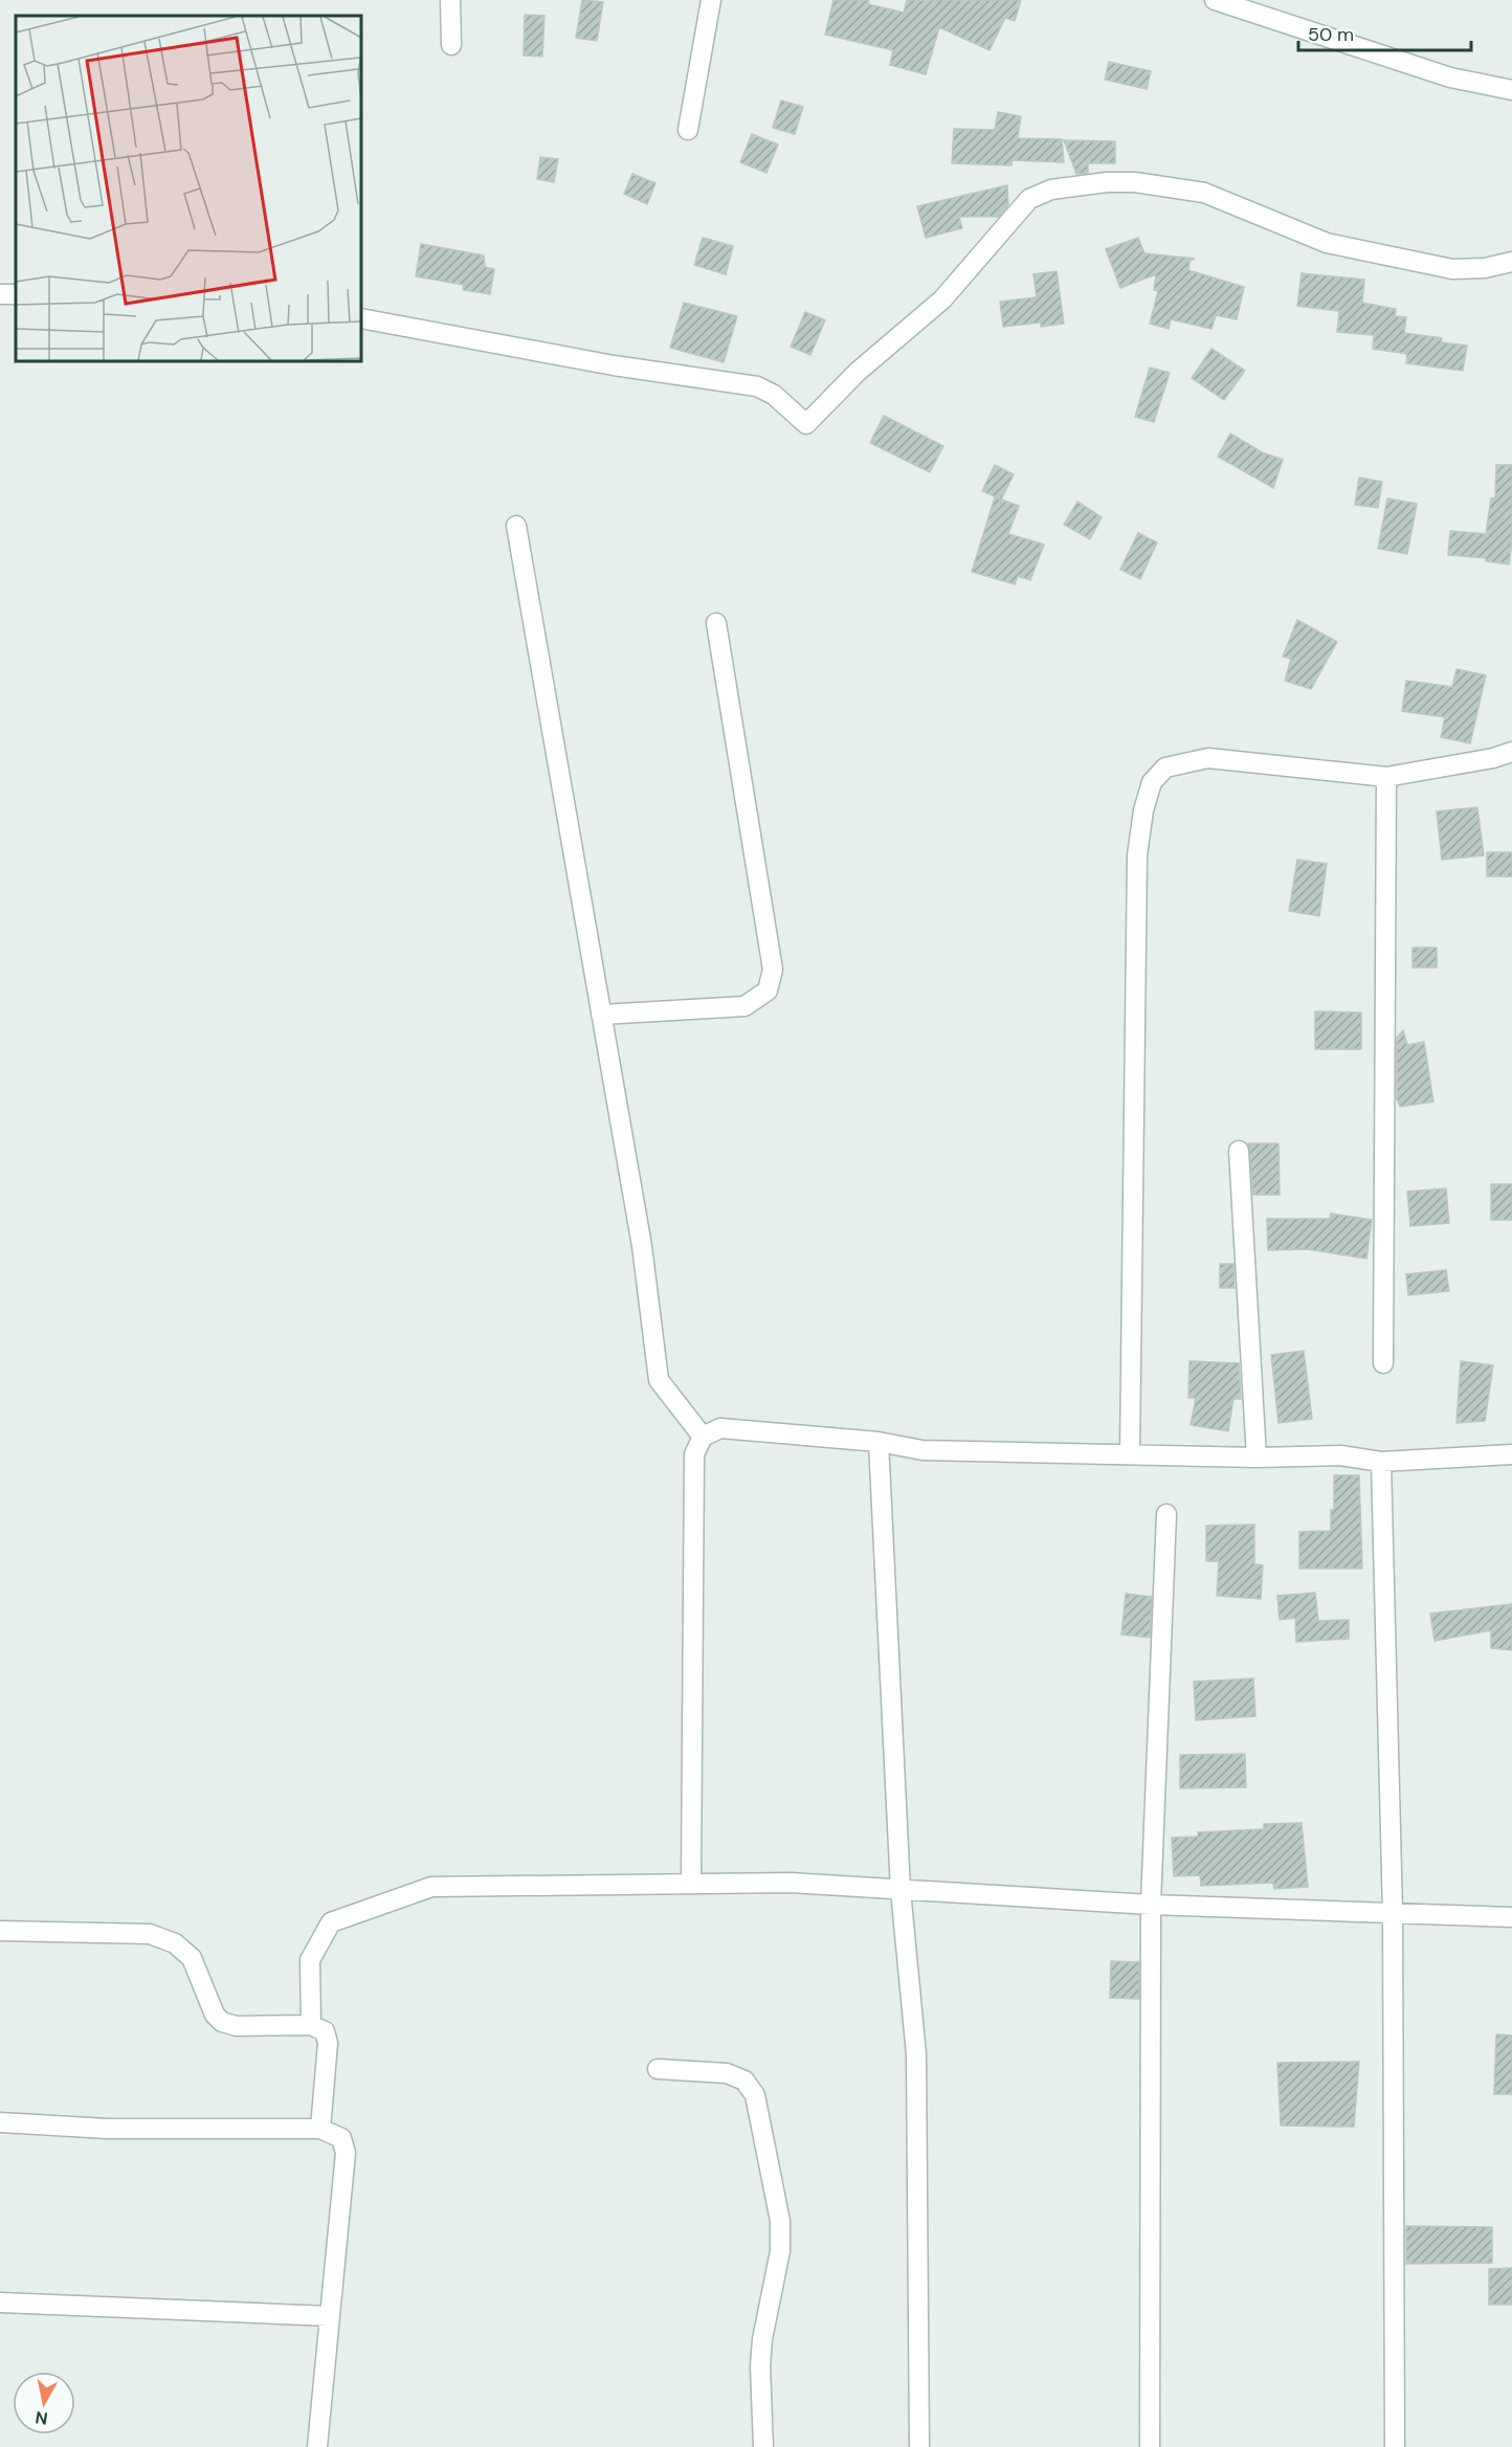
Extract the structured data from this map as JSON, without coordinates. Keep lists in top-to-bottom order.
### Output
{
  "scale_bar": "50 m",
  "north": "bottom"
}
